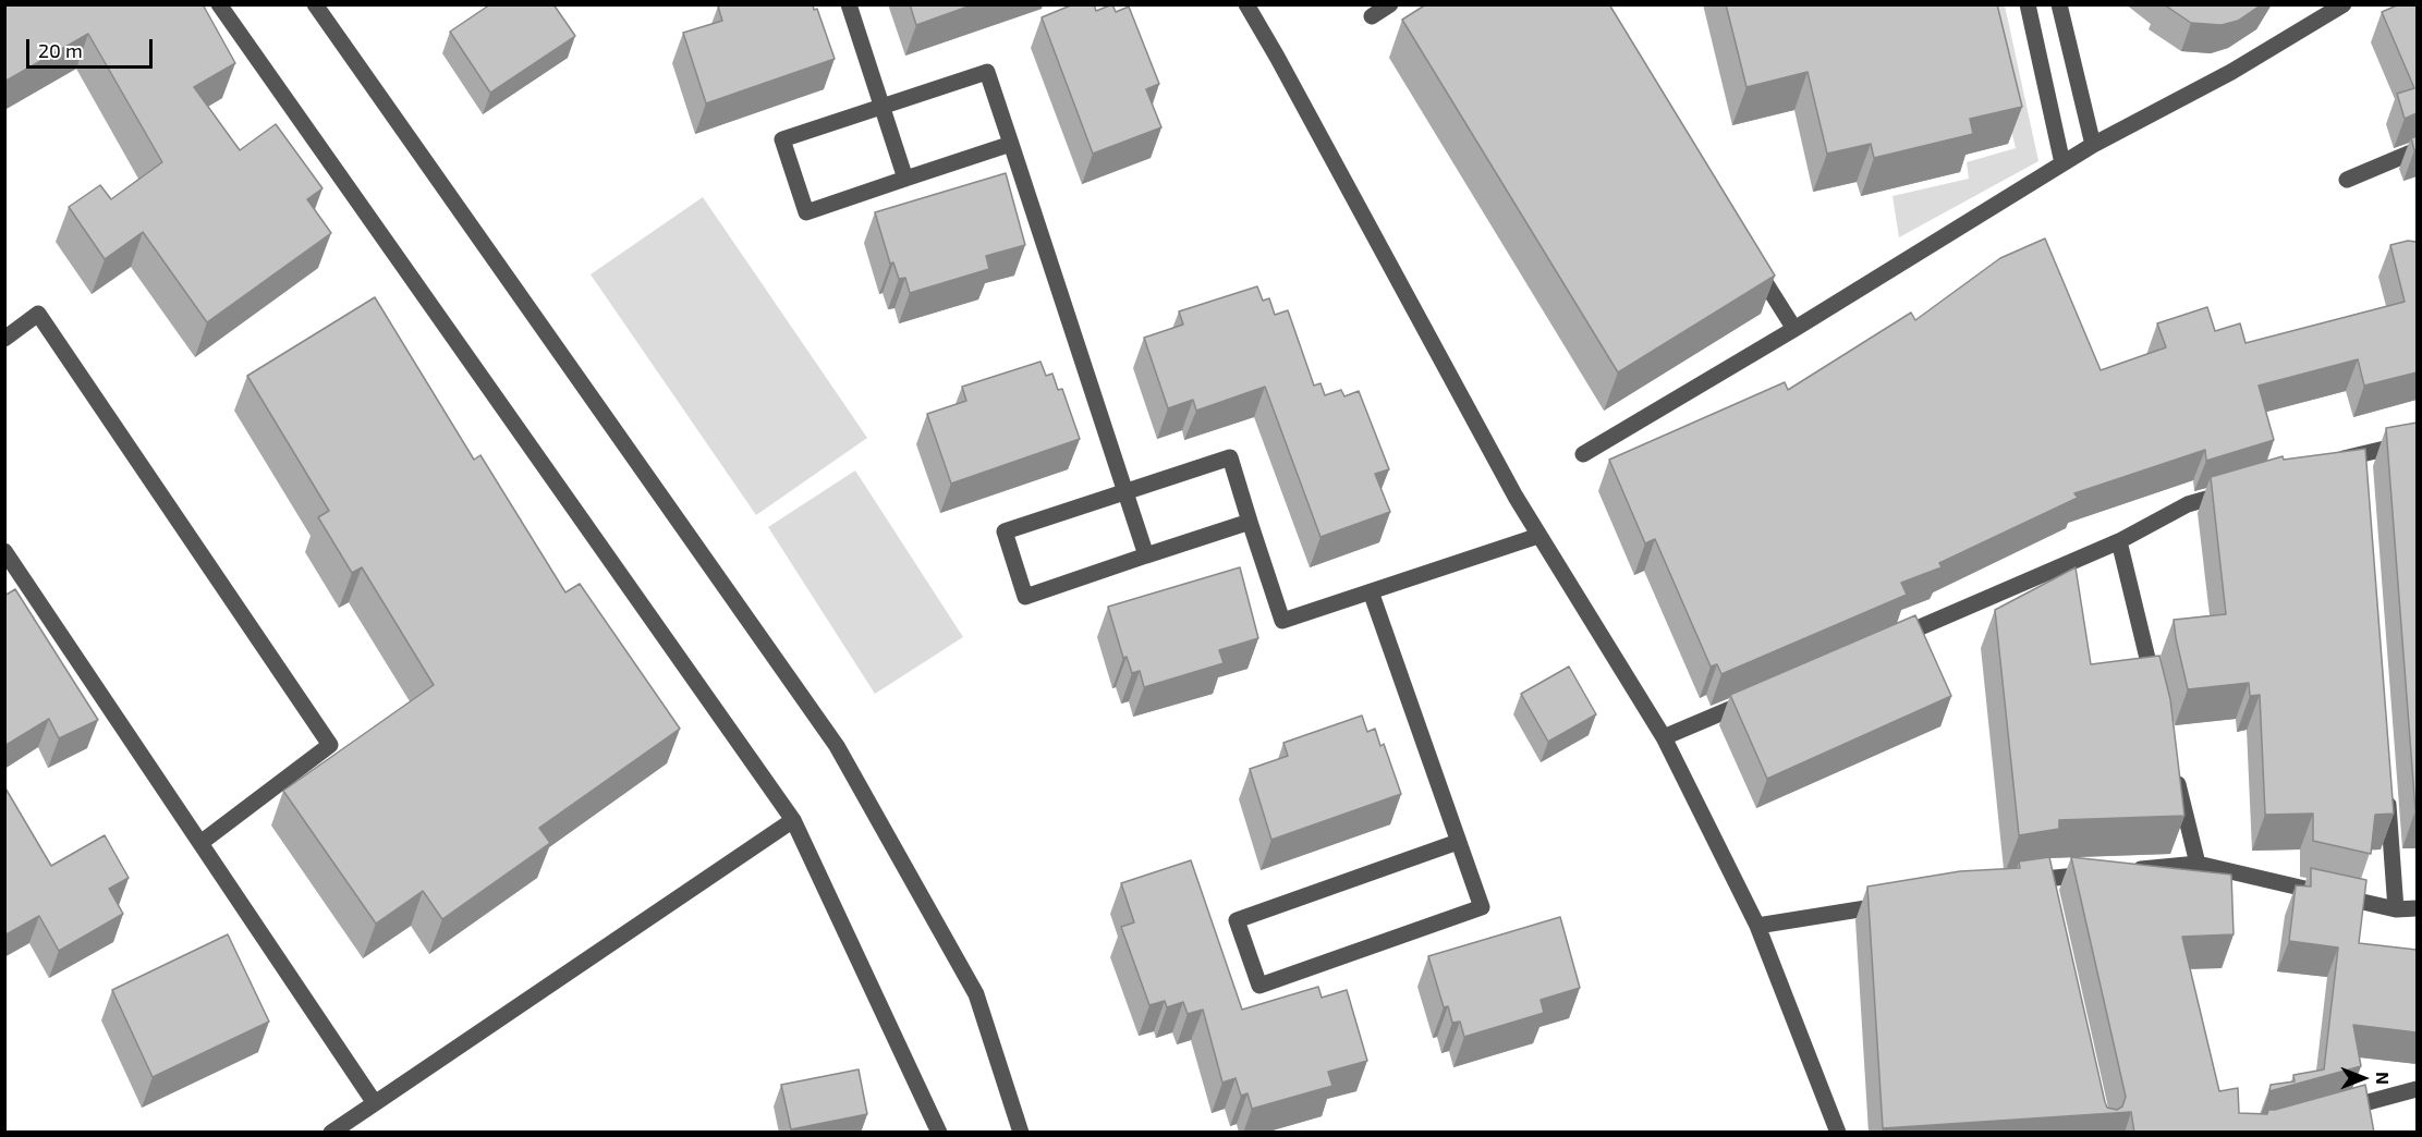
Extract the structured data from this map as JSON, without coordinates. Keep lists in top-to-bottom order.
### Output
{
  "scale_bar": "20 m",
  "north": "right"
}
